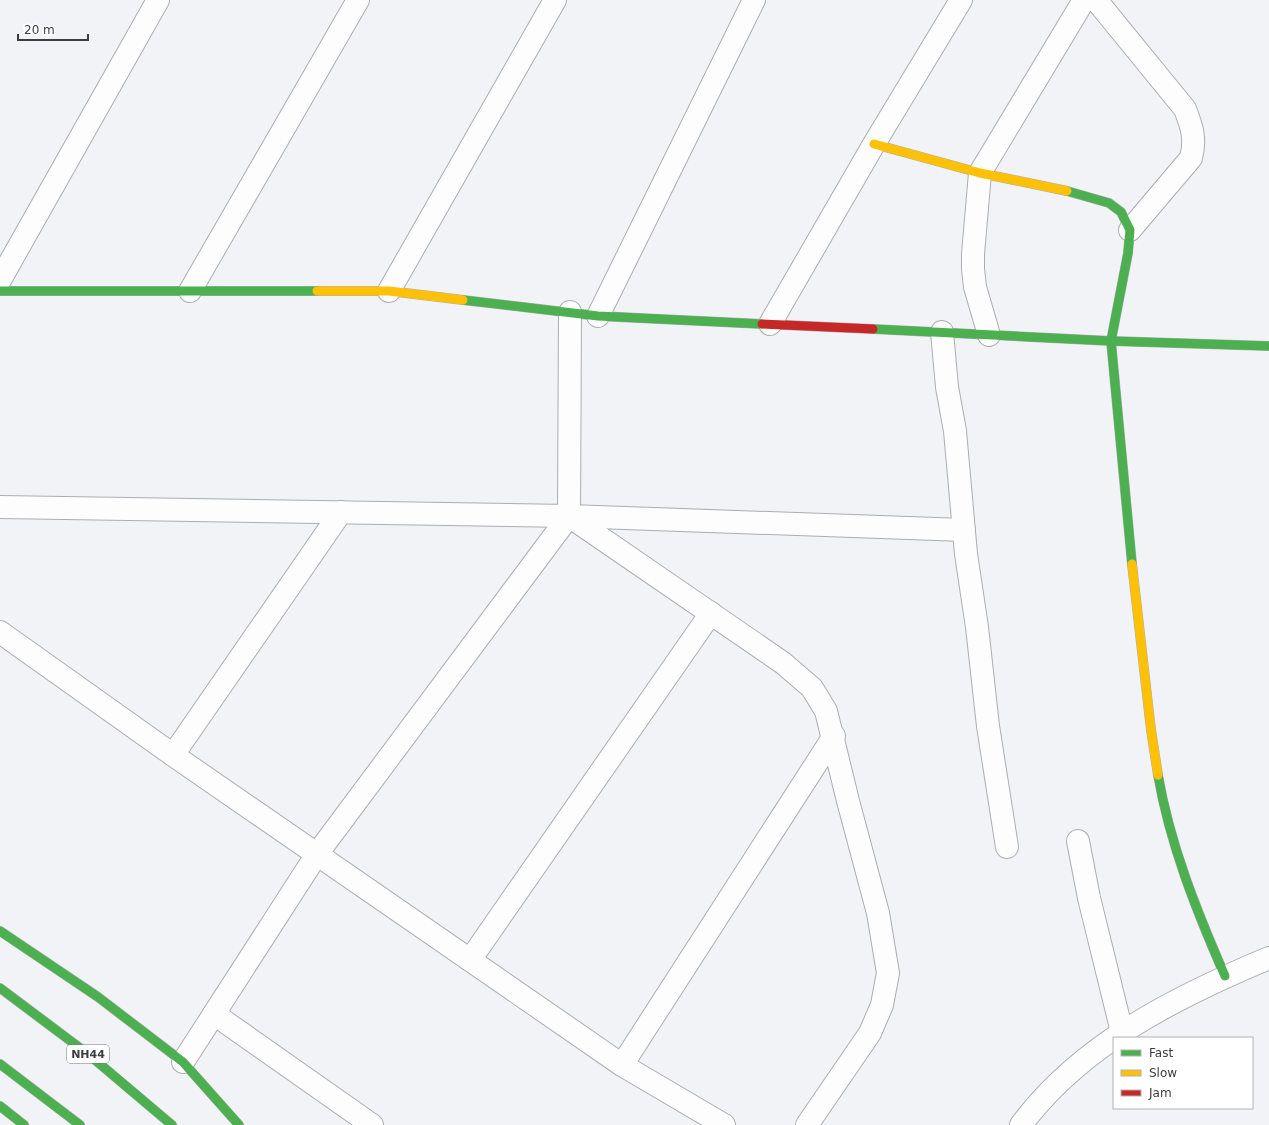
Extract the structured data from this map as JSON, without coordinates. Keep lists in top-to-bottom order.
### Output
{
  "streets": {
    "main road": ["NH44"]
  },
  "legend": ["Fast", "Slow", "Jam"],
  "scale_bar": "20 m"
}
